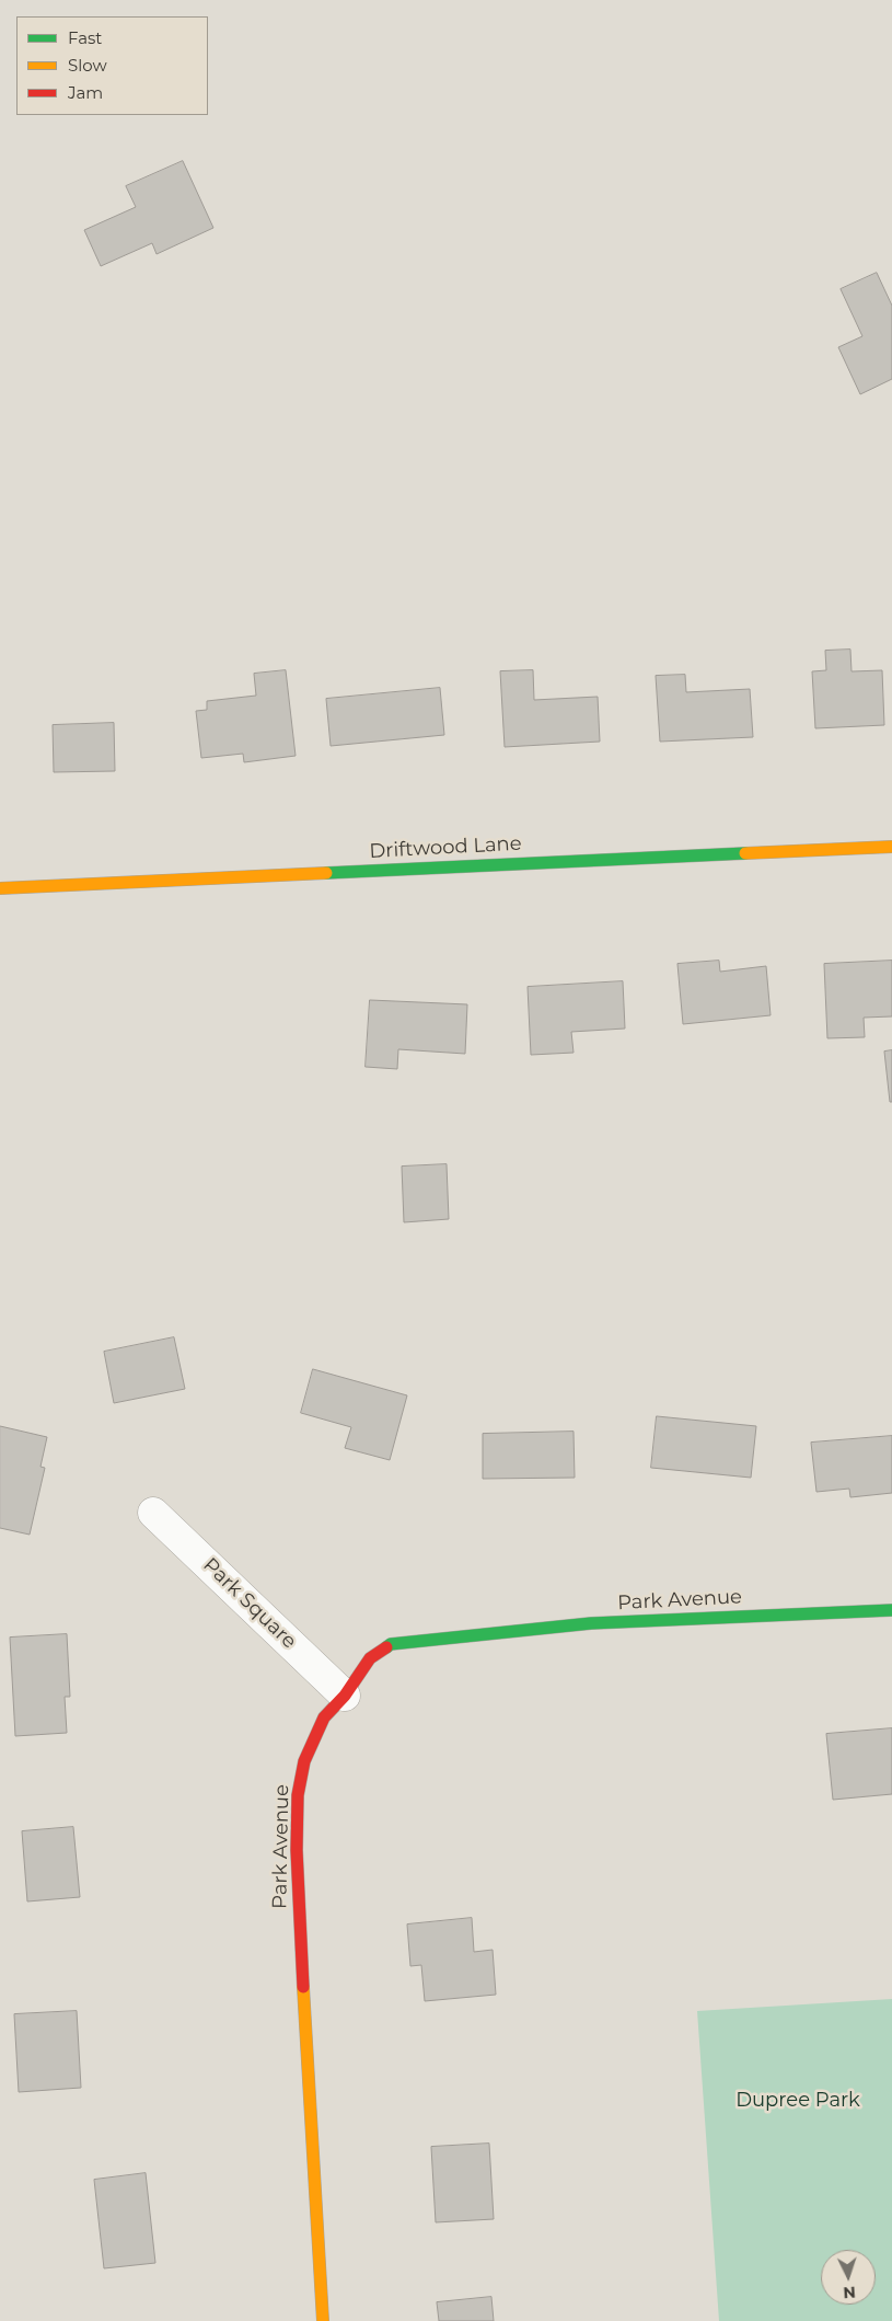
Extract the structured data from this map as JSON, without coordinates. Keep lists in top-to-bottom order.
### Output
{
  "streets": {
    "street": ["Driftwood Lane", "Park Avenue", "Park Square"]
  },
  "crossings": [
    ["Park Avenue", "Park Square"]
  ],
  "parks": ["Dupree Park"],
  "legend": ["Fast", "Slow", "Jam"],
  "north": "bottom"
}
